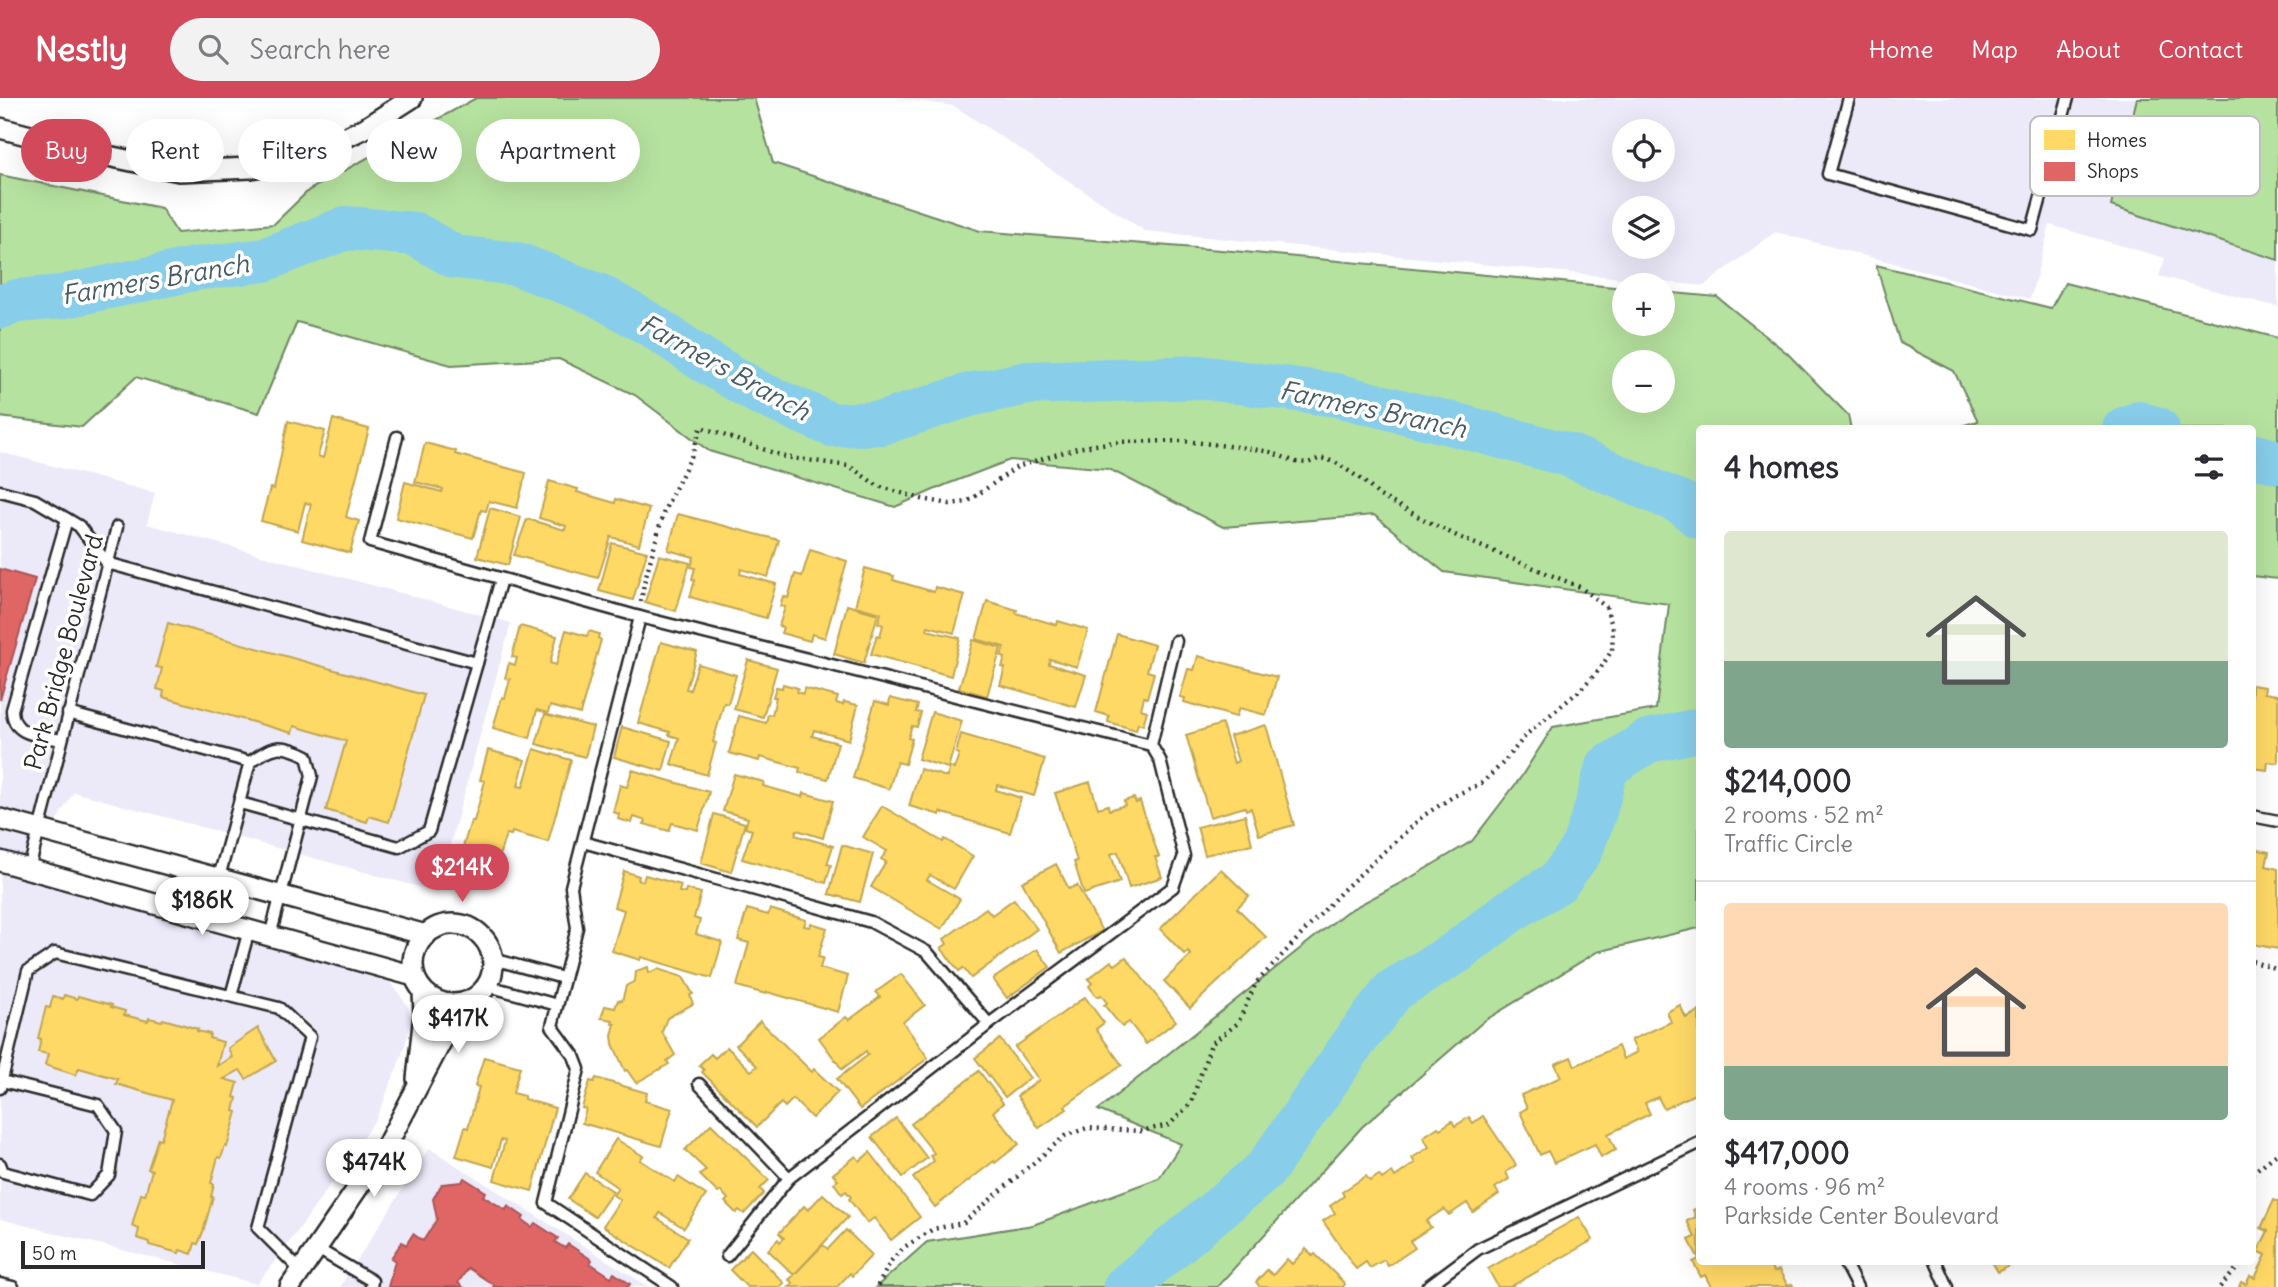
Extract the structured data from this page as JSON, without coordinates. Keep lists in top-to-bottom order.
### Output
{
  "streets": {
    "lane": ["Park Bridge Boulevard"]
  },
  "water": ["Farmers Branch"],
  "legend": ["Homes", "Shops"],
  "scale_bar": "50 m",
  "page": {
    "header": "Nestly",
    "search": "Search here",
    "nav": [
      "Home",
      "Map",
      "About",
      "Contact"
    ],
    "map_buttons": ["+", "−"],
    "chip": [
      "Buy",
      "Rent",
      "Filters",
      "New",
      "Apartment"
    ],
    "heading": "4 homes",
    "list": [
      {
        "name": "$214,000",
        "note": "2 rooms · 52 m² · Traffic Circle"
      },
      {
        "name": "$417,000",
        "note": "4 rooms · 96 m² · Parkside Center Boulevard"
      }
    ],
    "price": [
      "$214K",
      "$186K",
      "$417K",
      "$474K"
    ],
    "scale": "50 m"
  }
}
